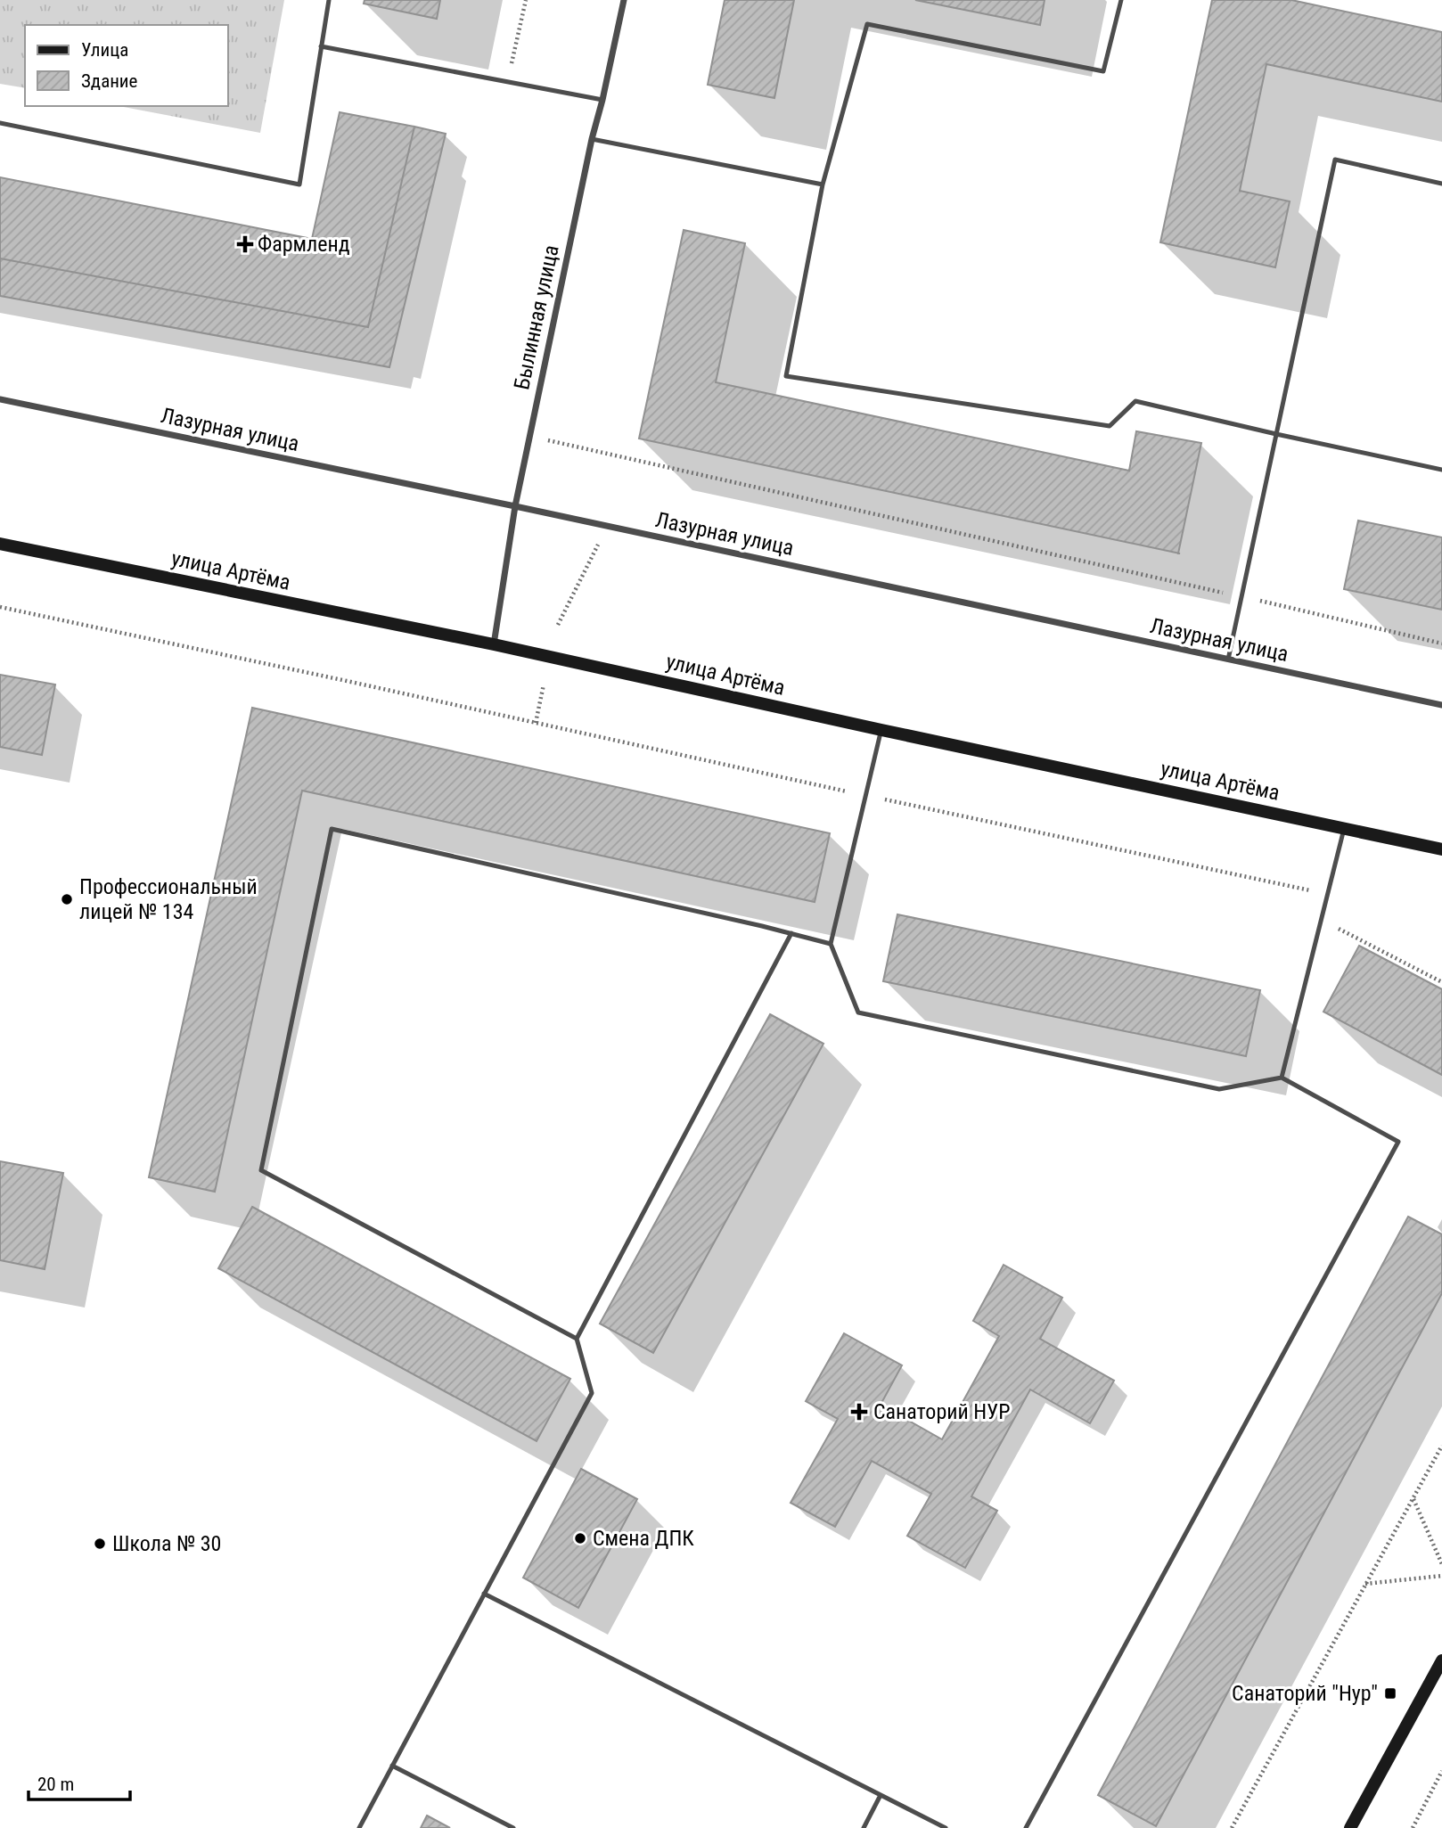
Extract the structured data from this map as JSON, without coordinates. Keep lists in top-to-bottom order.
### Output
{
  "streets": {
    "main road": ["улица Артёма"],
    "street": ["Былинная улица", "Лазурная улица"]
  },
  "crossings": [
    ["Былинная улица", "Лазурная улица"],
    ["Былинная улица", "улица Артёма"]
  ],
  "places": {
    "health": ["Фармленд", "Санаторий НУР"],
    "other": ["Профессиональный лицей № 134", "Смена ДПК", "Школа № 30"],
    "transit": ["Санаторий \"Нур\""]
  },
  "legend": ["Улица", "Здание"],
  "scale_bar": "20 m"
}
